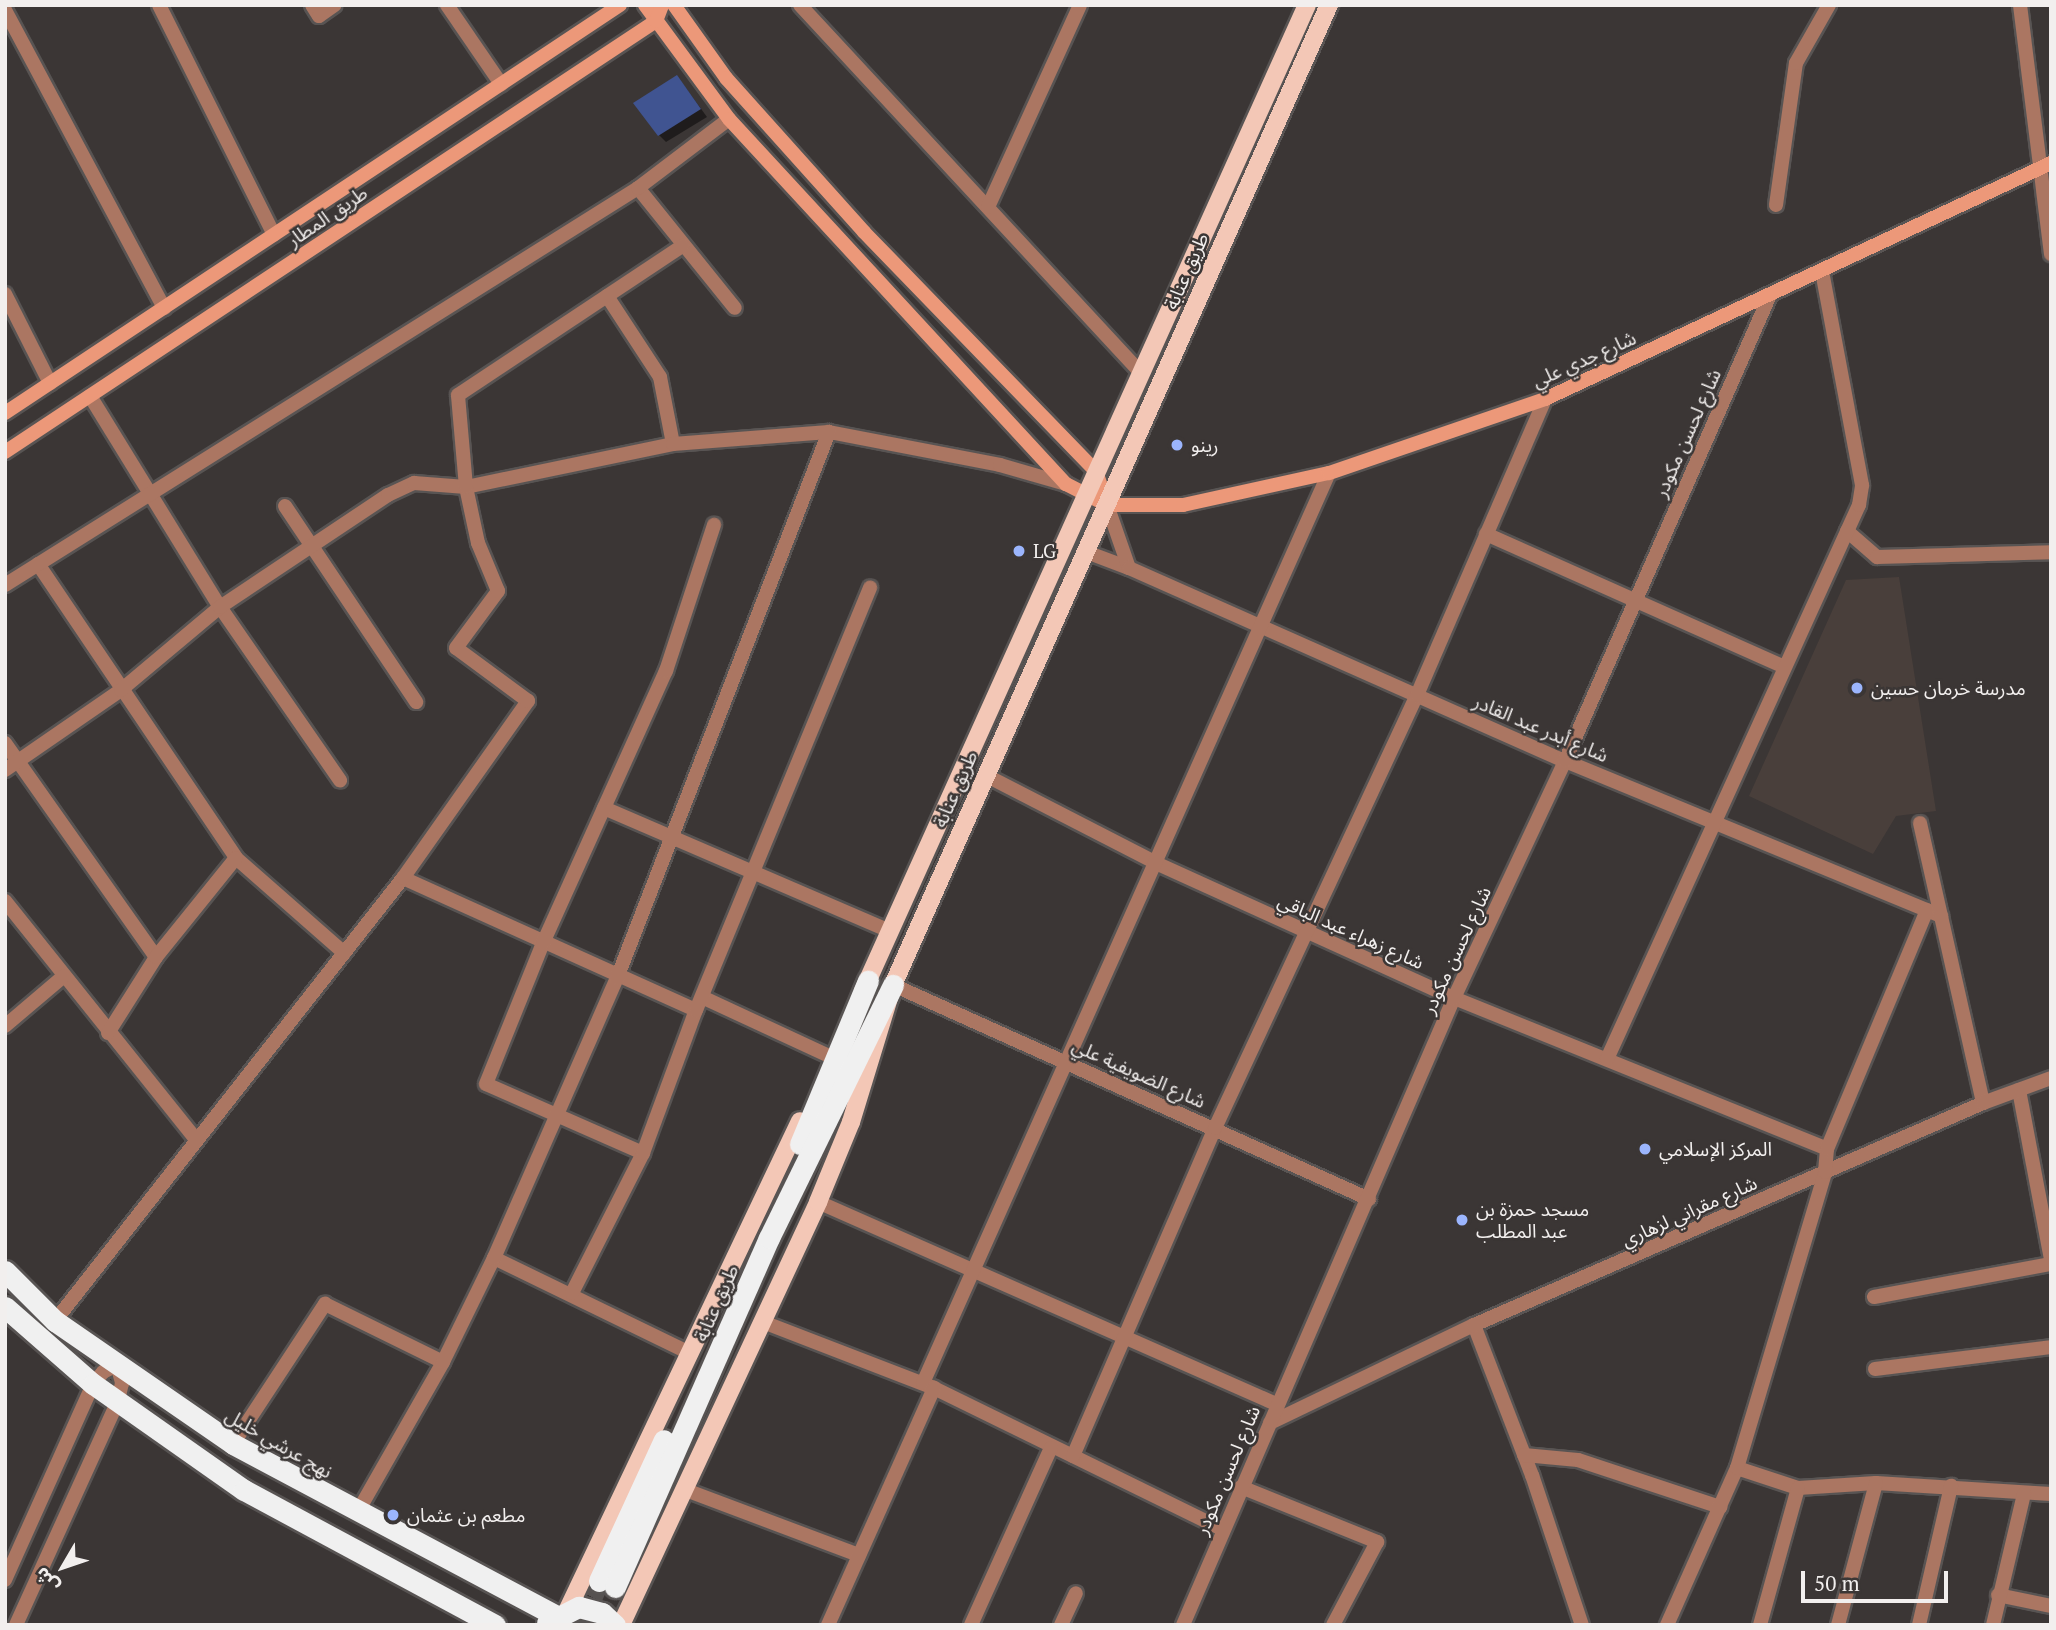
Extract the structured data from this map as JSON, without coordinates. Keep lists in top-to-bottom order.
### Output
{
  "streets": {
    "highway": ["طريق عنابة", "نهج عرشي خليل"],
    "street": [
      "طريق المطار",
      "شارع جدي علي",
      "شارع لحسن مكودر",
      "شارع أبدر عبد القادر",
      "شارع زهراء عبد الباقي",
      "شارع الضويفية علي",
      "شارع مقراني لزهاري"
    ]
  },
  "crossings": [
    ["طريق عنابة", "شارع جدي علي"],
    ["طريق عنابة", "شارع أبدر عبد القادر"],
    ["طريق عنابة", "شارع زهراء عبد الباقي"],
    ["طريق عنابة", "شارع الضويفية علي"],
    ["شارع جدي علي", "شارع لحسن مكودر"],
    ["شارع لحسن مكودر", "شارع أبدر عبد القادر"],
    ["شارع لحسن مكودر", "شارع زهراء عبد الباقي"],
    ["شارع لحسن مكودر", "شارع الضويفية علي"],
    ["شارع لحسن مكودر", "شارع مقراني لزهاري"]
  ],
  "places": [
    "رينو",
    "LG",
    "مدرسة خرمان حسين",
    "المركز الإسلامي",
    "مسجد حمزة بن عبد المطلب",
    "مطعم بن عثمان"
  ],
  "scale_bar": "50 m",
  "north": "bottom left"
}
